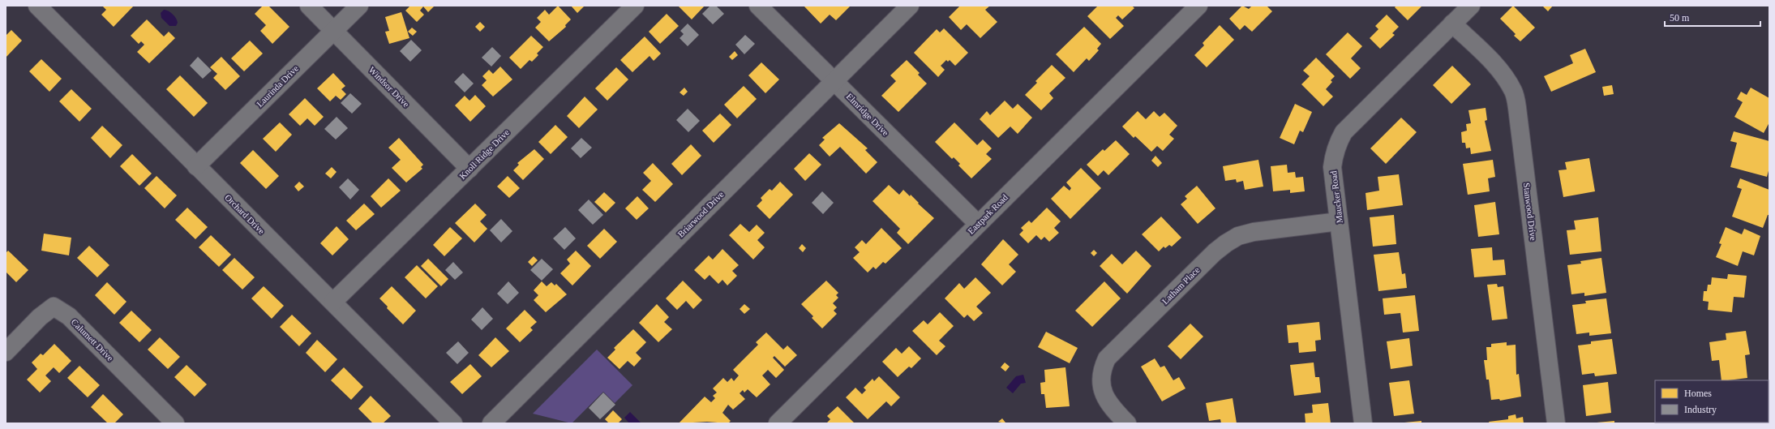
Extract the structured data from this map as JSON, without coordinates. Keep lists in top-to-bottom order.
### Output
{
  "streets": {
    "street": [
      "Laurinda Drive",
      "Windsor Drive",
      "Elmridge Drive",
      "Knoll Ridge Drive",
      "Maucker Road",
      "Stanwood Drive",
      "Orchard Drive",
      "Briarwood Drive",
      "Eastpark Road",
      "Latham Place",
      "Calumett Drive"
    ]
  },
  "crossings": [
    ["Laurinda Drive", "Windsor Drive"],
    ["Laurinda Drive", "Orchard Drive"],
    ["Windsor Drive", "Knoll Ridge Drive"],
    ["Elmridge Drive", "Briarwood Drive"],
    ["Elmridge Drive", "Eastpark Road"],
    ["Knoll Ridge Drive", "Orchard Drive"],
    ["Maucker Road", "Stanwood Drive"],
    ["Maucker Road", "Latham Place"]
  ],
  "legend": ["Homes", "Industry"],
  "scale_bar": "50 m"
}
